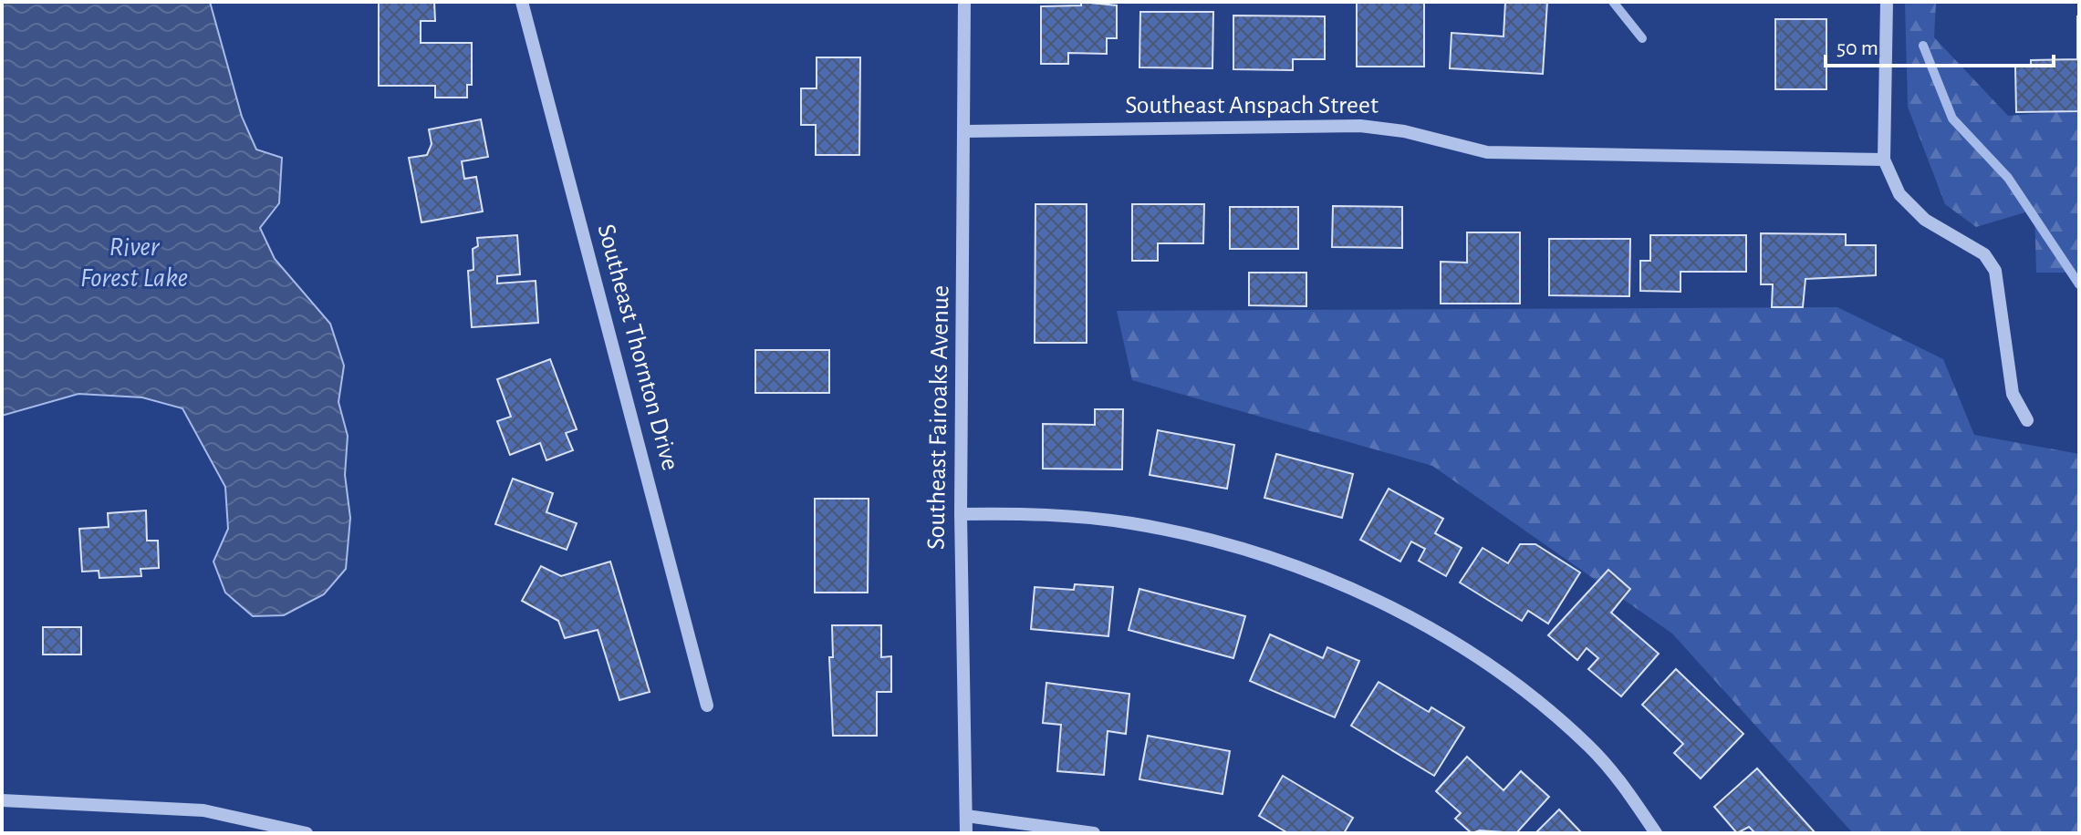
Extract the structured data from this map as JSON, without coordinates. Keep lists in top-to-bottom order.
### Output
{
  "streets": {
    "street": ["Southeast Anspach Street", "Southeast Thornton Drive", "Southeast Fairoaks Avenue"]
  },
  "crossings": [
    ["Southeast Anspach Street", "Southeast Fairoaks Avenue"]
  ],
  "water": ["River Forest Lake"],
  "scale_bar": "50 m"
}
